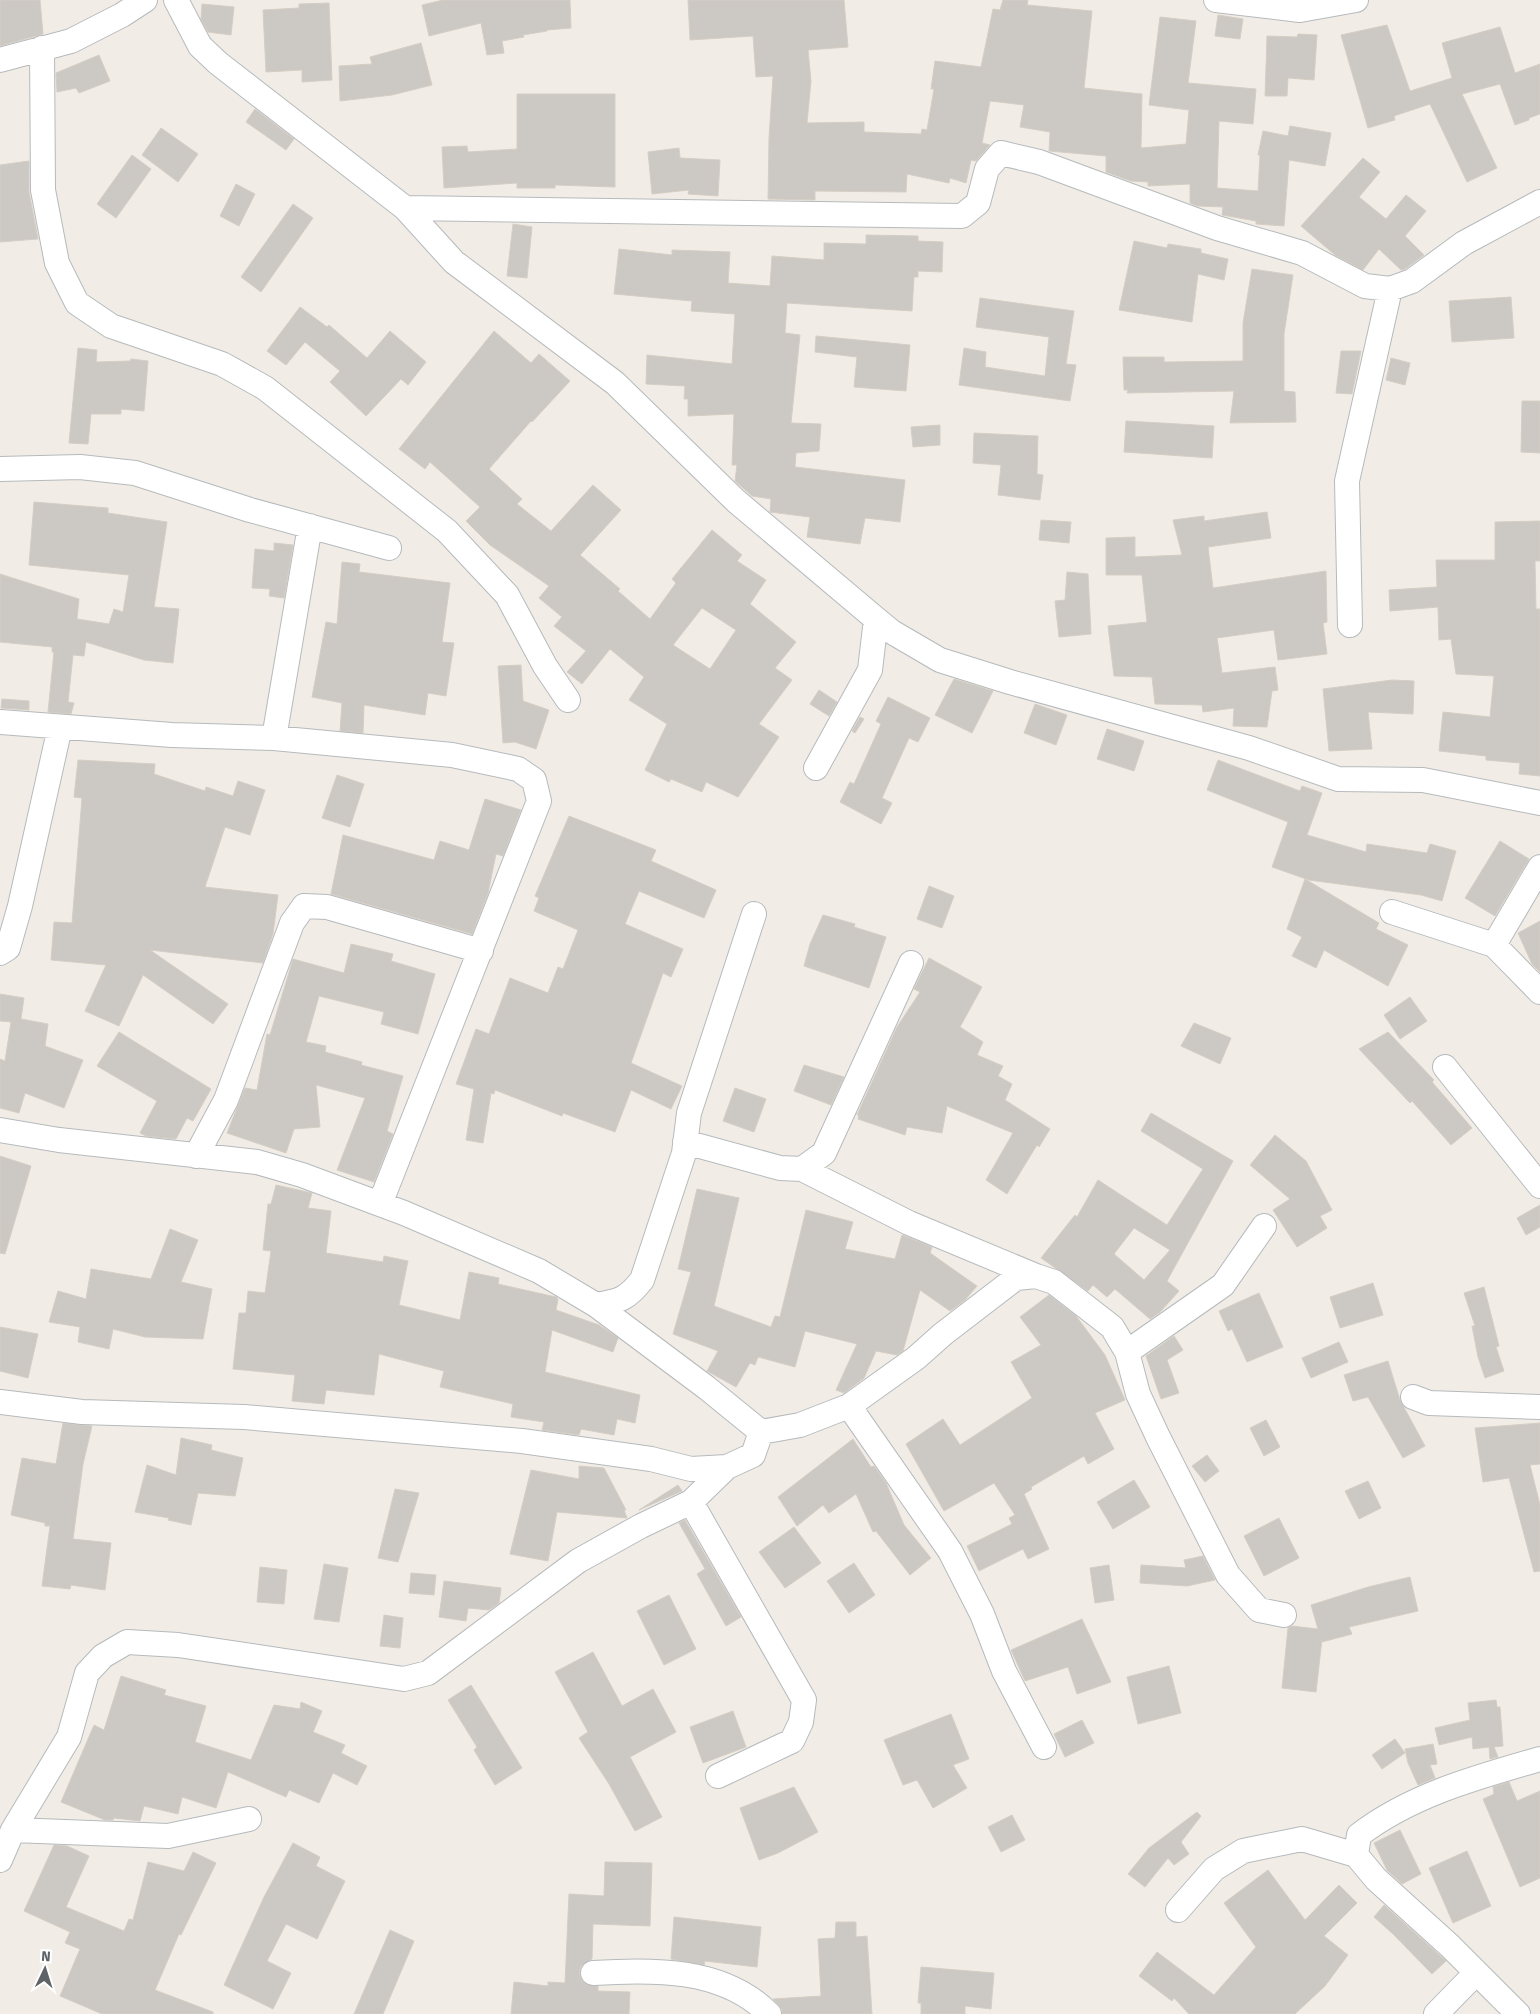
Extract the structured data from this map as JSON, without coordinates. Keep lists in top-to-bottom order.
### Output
{
  "north": "top"
}
